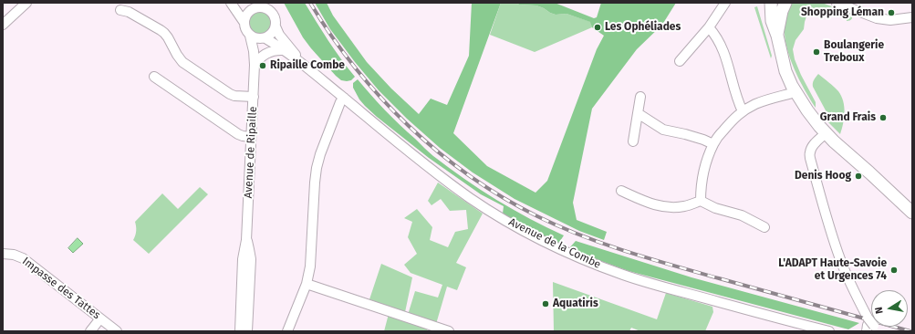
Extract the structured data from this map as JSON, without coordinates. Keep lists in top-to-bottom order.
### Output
{
  "streets": {
    "street": ["Avenue de Ripaille", "Avenue de la Combe", "Impasse des Tattes"]
  },
  "crossings": [
    ["Avenue de Ripaille", "Avenue de la Combe"]
  ],
  "places": [
    "Shopping Léman",
    "Les Ophéliades",
    "Boulangerie Treboux",
    "Ripaille Combe",
    "Grand Frais",
    "Denis Hoog",
    "L'ADAPT Haute-Savoie et Urgences 74",
    "Aquatiris"
  ],
  "north": "left"
}
